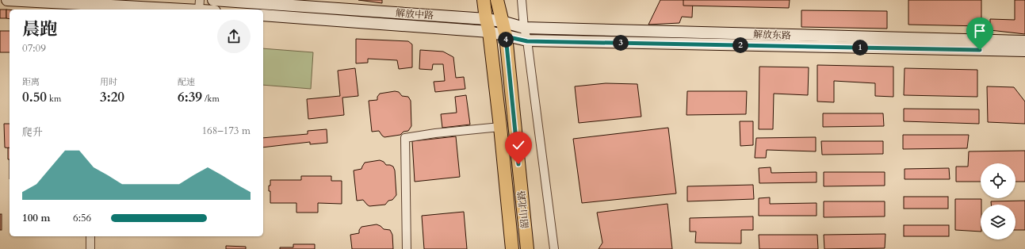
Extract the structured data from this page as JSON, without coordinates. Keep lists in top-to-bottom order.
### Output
{
  "streets": {
    "main road": ["解放中路", "解放东路", "韶山北路"]
  },
  "crossings": [
    ["解放中路", "解放东路"],
    ["解放中路", "韶山北路"],
    ["解放东路", "韶山北路"]
  ],
  "page": {
    "heading": ["晨跑", "07:09"],
    "pins": [
      "4",
      "3",
      "2",
      "1"
    ],
    "stats": [
      ["距离", "0.50 km"],
      ["用时", "3:20"],
      ["配速", "6:39 /km"]
    ],
    "chart": ["爬升", "168–173 m"],
    "list": [
      {
        "name": "100 m",
        "note": "6:56"
      }
    ]
  }
}
